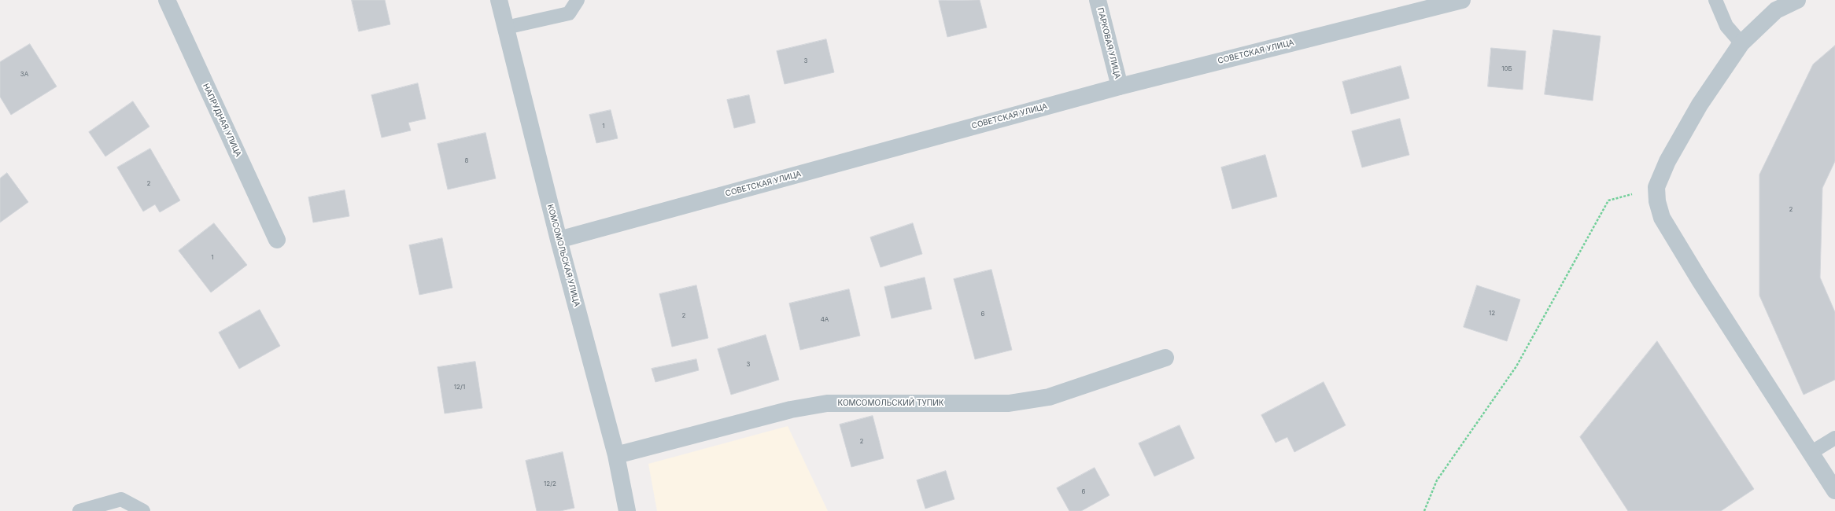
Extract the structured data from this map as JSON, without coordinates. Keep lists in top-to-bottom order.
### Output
{
  "streets": {
    "street": [
      "ПАРКОВАЯ УЛИЦА",
      "СОВЕТСКАЯ УЛИЦА",
      "НАПРУДНАЯ УЛИЦА",
      "КОМСОМОЛЬСКАЯ УЛИЦА",
      "КОМСОМОЛЬСКИЙ ТУПИК"
    ]
  },
  "crossings": [
    ["ПАРКОВАЯ УЛИЦА", "СОВЕТСКАЯ УЛИЦА"],
    ["СОВЕТСКАЯ УЛИЦА", "КОМСОМОЛЬСКАЯ УЛИЦА"],
    ["КОМСОМОЛЬСКАЯ УЛИЦА", "КОМСОМОЛЬСКИЙ ТУПИК"]
  ],
  "house_numbers": [
    "3",
    "10Б",
    "3А",
    "1",
    "8",
    "2",
    "2",
    "1",
    "12",
    "6",
    "2",
    "4А",
    "3",
    "12/1",
    "2",
    "12/2",
    "6"
  ]
}
